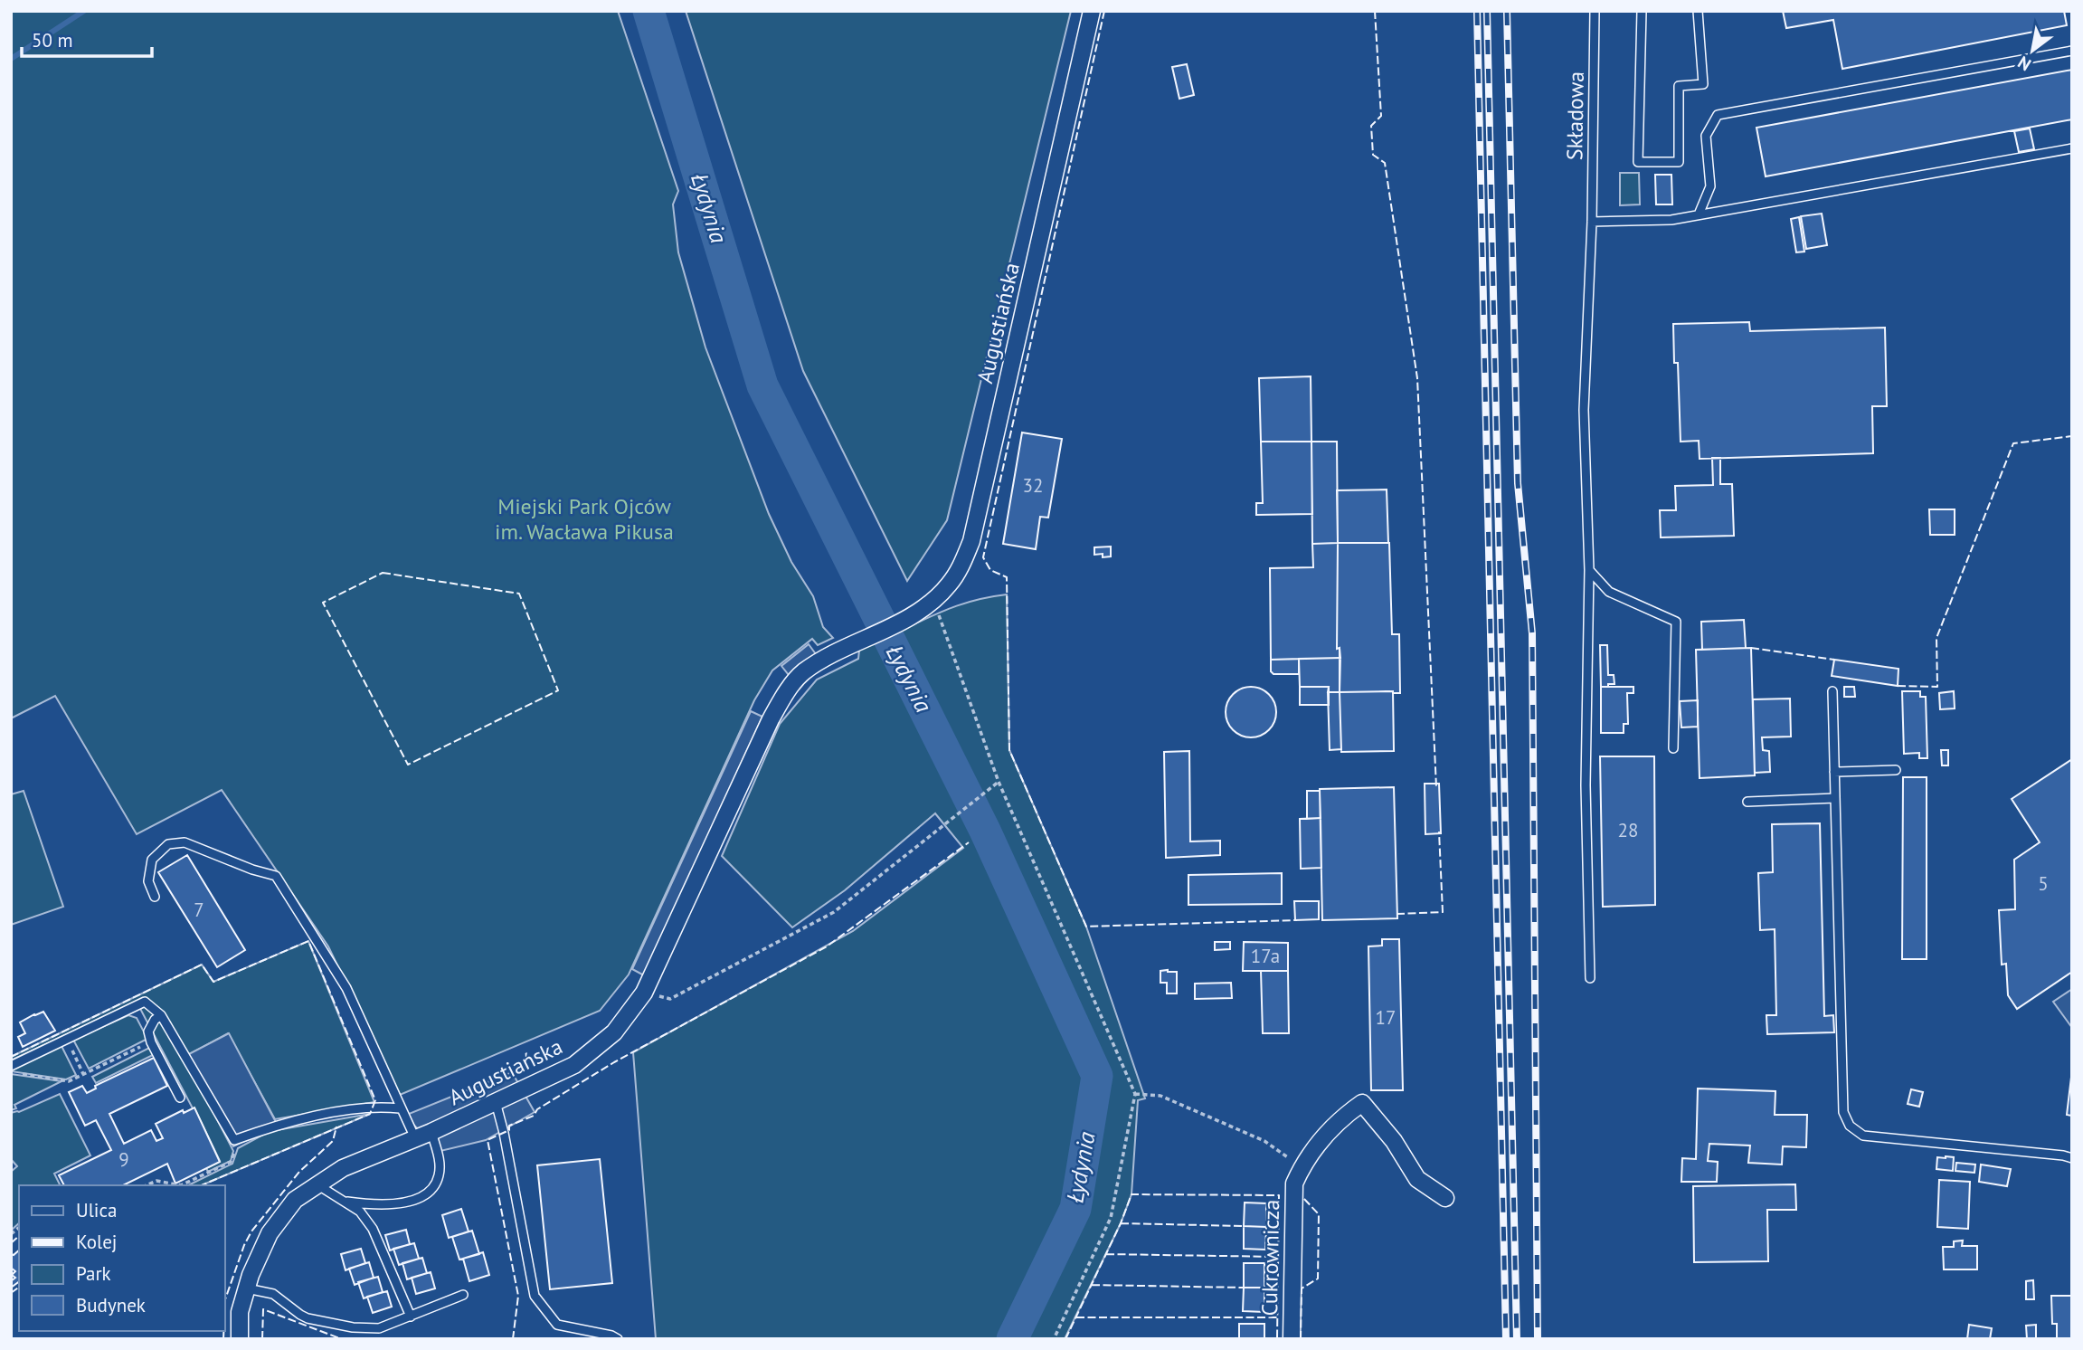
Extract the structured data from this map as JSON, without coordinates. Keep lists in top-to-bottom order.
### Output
{
  "streets": {
    "street": ["Augustiańska", "Cukrownicza"],
    "lane": ["Składowa"]
  },
  "water": ["Łydynia"],
  "parks": ["Miejski Park Ojców im. Wacława Pikusa"],
  "house_numbers": [
    "32",
    "28",
    "5",
    "7",
    "17a",
    "17",
    "9"
  ],
  "legend": [
    "Ulica",
    "Kolej",
    "Park",
    "Budynek"
  ],
  "scale_bar": "50 m",
  "north": "bottom left"
}
